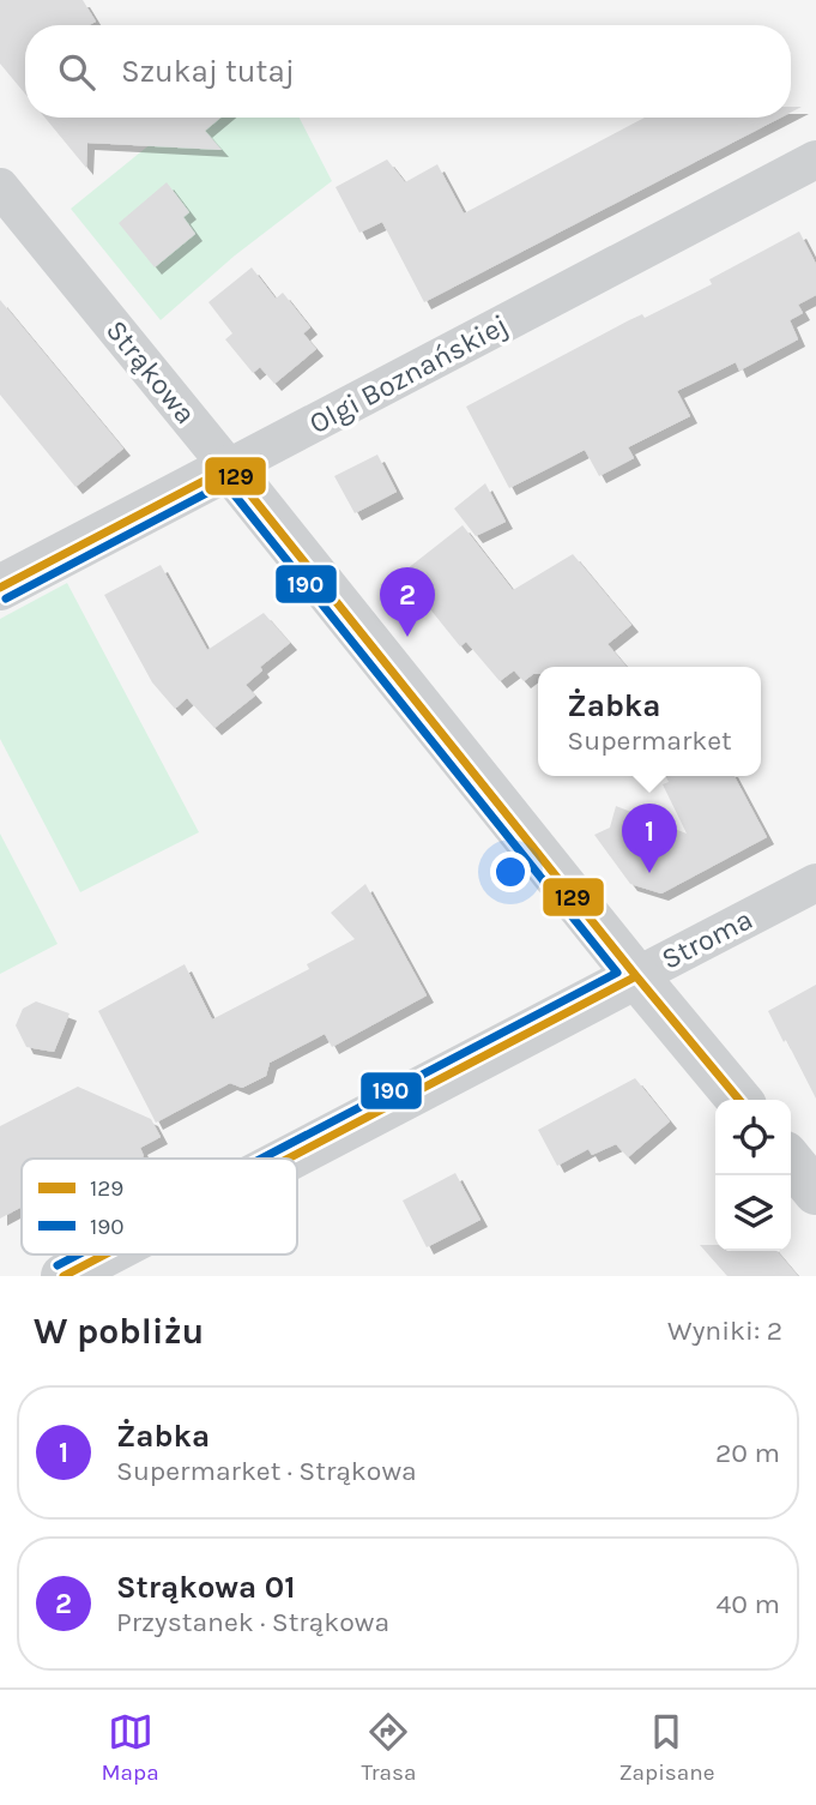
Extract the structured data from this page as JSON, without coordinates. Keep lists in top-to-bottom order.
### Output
{
  "streets": {
    "street": ["Strąkowa", "Olgi Boznańskiej", "Stroma"]
  },
  "crossings": [
    ["Strąkowa", "Olgi Boznańskiej"],
    ["Strąkowa", "Stroma"]
  ],
  "lines": ["transit line 129", "transit line 190"],
  "legend": ["129", "190"],
  "page": {
    "search": "Szukaj tutaj",
    "pins": ["2", "1"],
    "popup": ["Żabka", "Supermarket"],
    "heading": ["W pobliżu", "Wyniki: 2"],
    "list": [
      {
        "mark": "1",
        "name": "Żabka",
        "note": "Supermarket · Strąkowa",
        "value": "20 m"
      },
      {
        "mark": "2",
        "name": "Strąkowa 01",
        "note": "Przystanek · Strąkowa",
        "value": "40 m"
      }
    ],
    "nav": ["Mapa", "Trasa", "Zapisane"]
  }
}
